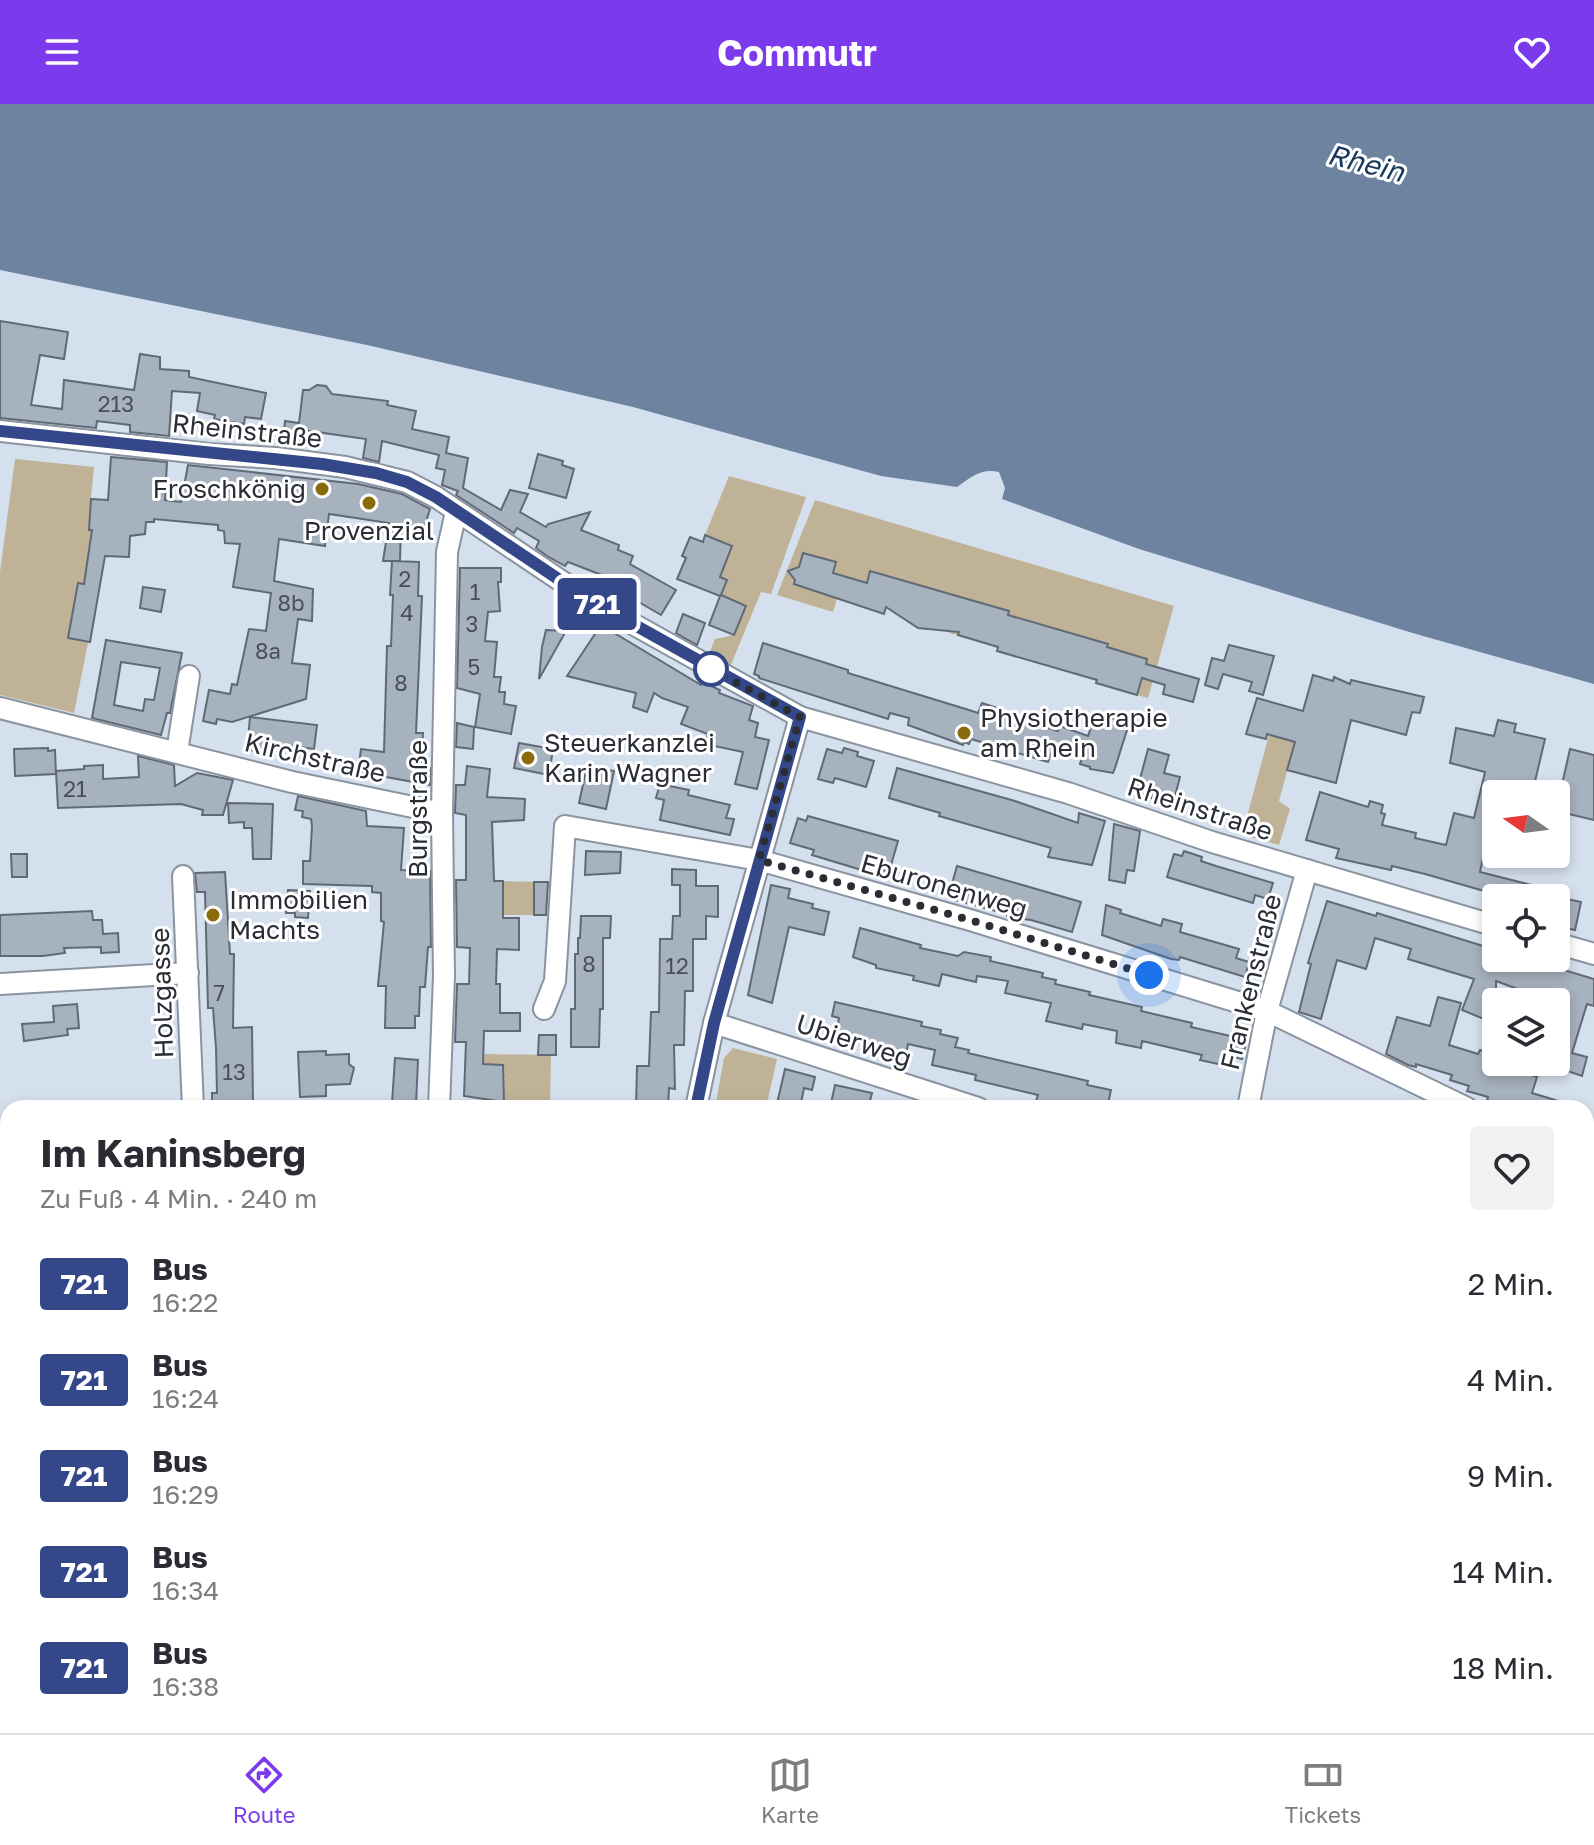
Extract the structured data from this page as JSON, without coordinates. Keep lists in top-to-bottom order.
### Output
{
  "streets": {
    "street": [
      "Rheinstraße",
      "Kirchstraße",
      "Burgstraße",
      "Eburonenweg",
      "Frankenstraße",
      "Holzgasse",
      "Ubierweg"
    ]
  },
  "crossings": [
    ["Rheinstraße", "Burgstraße"],
    ["Rheinstraße", "Frankenstraße"],
    ["Kirchstraße", "Burgstraße"],
    ["Eburonenweg", "Frankenstraße"]
  ],
  "water": ["Rhein"],
  "places": [
    "Froschkönig",
    "Provenzial",
    "Physiotherapie am Rhein",
    "Steuerkanzlei Karin Wagner",
    "Immobilien Machts"
  ],
  "lines": ["bus line 721"],
  "house_numbers": [
    "213",
    "2",
    "1",
    "8b",
    "4",
    "3",
    "8a",
    "5",
    "8",
    "21",
    "8",
    "12",
    "7",
    "13"
  ],
  "north": "left",
  "page": {
    "header": "Commutr",
    "on_map": "721",
    "heading": ["Im Kaninsberg", "Zu Fuß · 4 Min. · 240 m"],
    "list": [
      {
        "mark": "721",
        "name": "Bus",
        "note": "16:22",
        "value": "2 Min."
      },
      {
        "mark": "721",
        "name": "Bus",
        "note": "16:24",
        "value": "4 Min."
      },
      {
        "mark": "721",
        "name": "Bus",
        "note": "16:29",
        "value": "9 Min."
      },
      {
        "mark": "721",
        "name": "Bus",
        "note": "16:34",
        "value": "14 Min."
      },
      {
        "mark": "721",
        "name": "Bus",
        "note": "16:38",
        "value": "18 Min."
      }
    ],
    "tabs": ["Route", "Karte", "Tickets"]
  }
}
